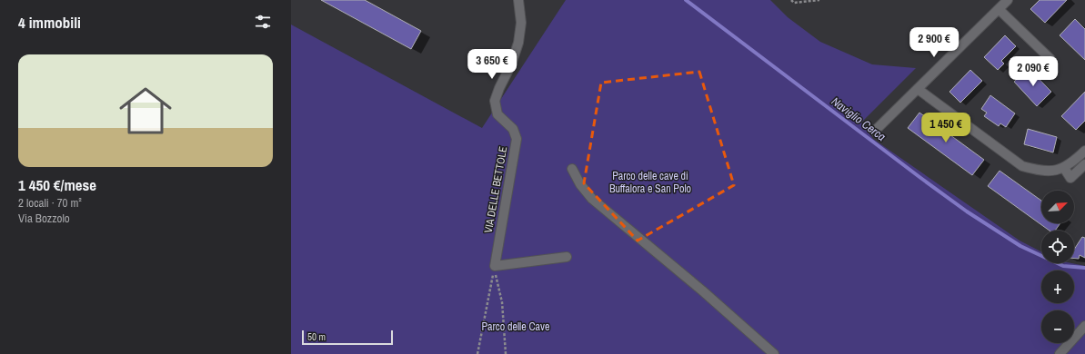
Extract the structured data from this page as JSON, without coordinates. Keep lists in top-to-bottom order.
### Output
{
  "streets": {
    "street": ["VIA DELLE BETTOLE"]
  },
  "water": ["Naviglio Cerca"],
  "parks": ["Parco delle cave di Buffalora e San Polo", "Parco delle Cave"],
  "scale_bar": "50 m",
  "north": "top right",
  "page": {
    "heading": "4 immobili",
    "price": [
      "2 900 €",
      "3 650 €",
      "2 090 €",
      "1 450 €"
    ],
    "list": [
      {
        "name": "1 450 €/mese",
        "note": "2 locali · 70 m² · Via Bozzolo"
      }
    ],
    "map_buttons": ["+", "−"],
    "scale": "50 m"
  }
}
